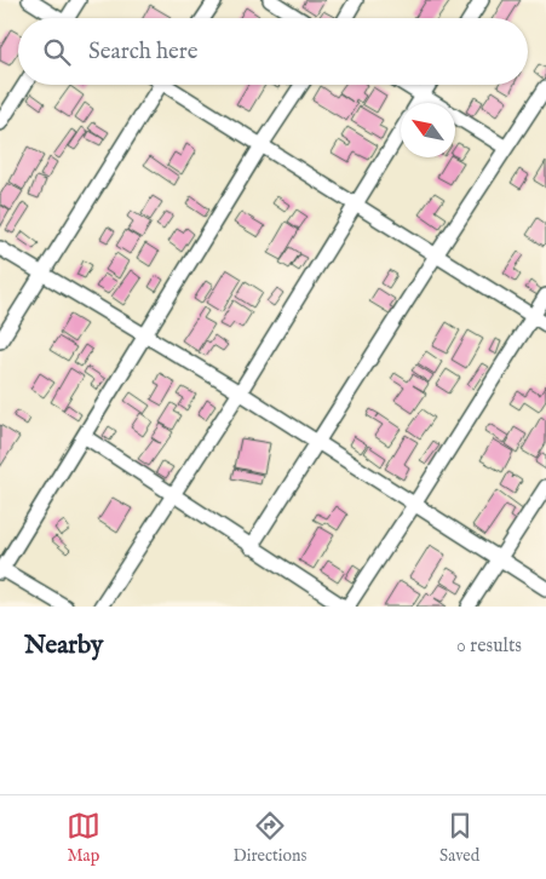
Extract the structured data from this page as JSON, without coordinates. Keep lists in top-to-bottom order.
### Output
{
  "north": "top left",
  "page": {
    "search": "Search here",
    "heading": ["Nearby", "0 results"],
    "nav": ["Map", "Directions", "Saved"]
  }
}
